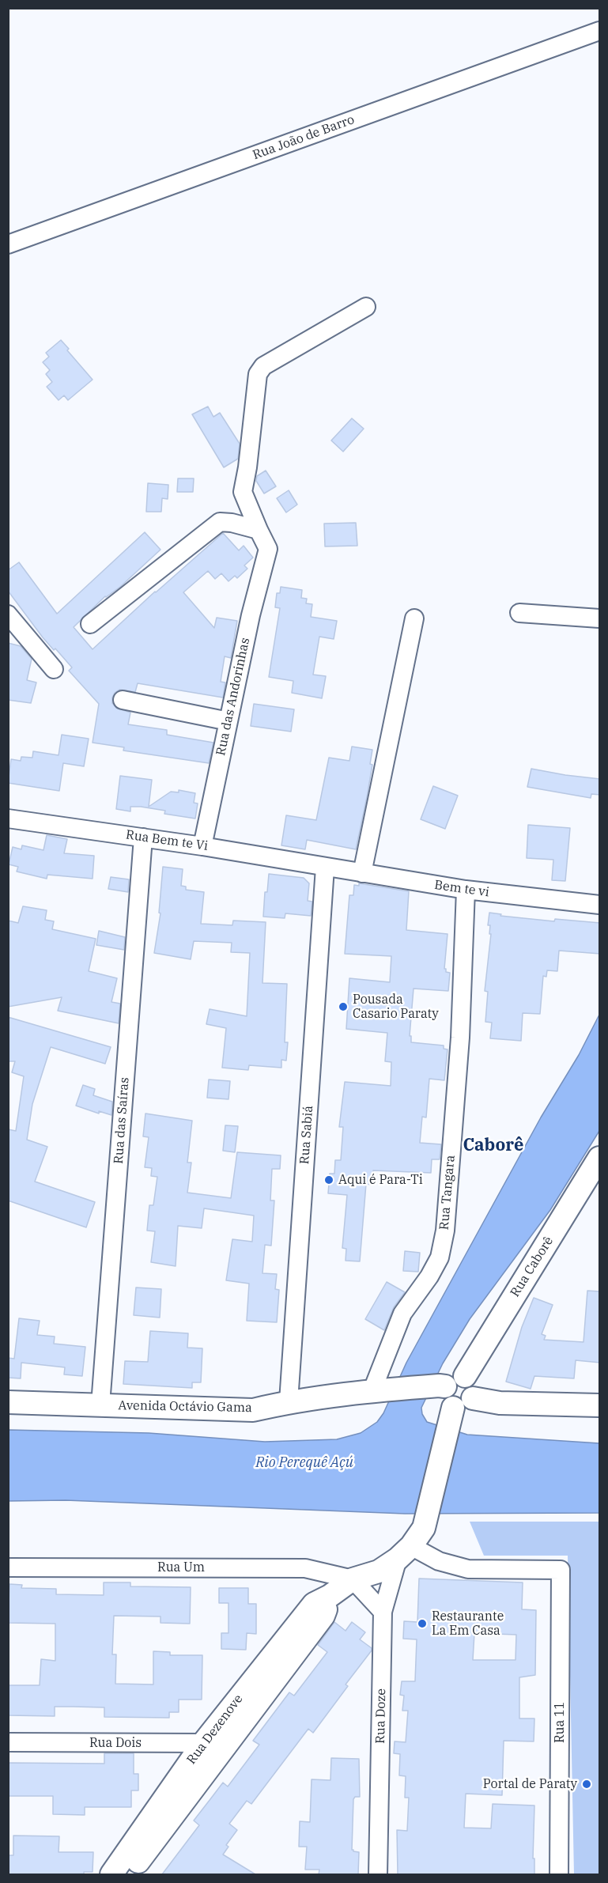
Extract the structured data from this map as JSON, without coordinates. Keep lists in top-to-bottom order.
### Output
{
  "streets": {
    "street": [
      "Rua João de Barro",
      "Rua das Andorinhas",
      "Rua Bem te Vi",
      "Bem te vi",
      "Rua das Saíras",
      "Rua Sabiá",
      "Rua Tangara",
      "Rua Caborê",
      "Avenida Octávio Gama",
      "Rua Um",
      "Rua Doze",
      "Rua 11",
      "Rua Dezenove",
      "Rua Dois"
    ]
  },
  "crossings": [
    ["Rua das Andorinhas", "Rua Bem te Vi"],
    ["Rua Bem te Vi", "Bem te vi"],
    ["Rua Bem te Vi", "Rua das Saíras"],
    ["Rua Bem te Vi", "Rua Sabiá"],
    ["Bem te vi", "Rua Sabiá"],
    ["Bem te vi", "Rua Tangara"],
    ["Rua das Saíras", "Avenida Octávio Gama"],
    ["Rua Sabiá", "Avenida Octávio Gama"],
    ["Rua Tangara", "Avenida Octávio Gama"],
    ["Rua Caborê", "Avenida Octávio Gama"],
    ["Rua Caborê", "Rua Dezenove"],
    ["Avenida Octávio Gama", "Rua Dezenove"],
    ["Rua Um", "Rua Dezenove"],
    ["Rua Doze", "Rua 11"],
    ["Rua Doze", "Rua Dezenove"],
    ["Rua 11", "Rua Dezenove"],
    ["Rua Dezenove", "Rua Dois"]
  ],
  "districts": ["Caborê"],
  "water": ["Rio Perequê Açú"],
  "places": [
    "Pousada Casario Paraty",
    "Aqui é Para-Ti",
    "Restaurante La Em Casa",
    "Portal de Paraty"
  ]
}
